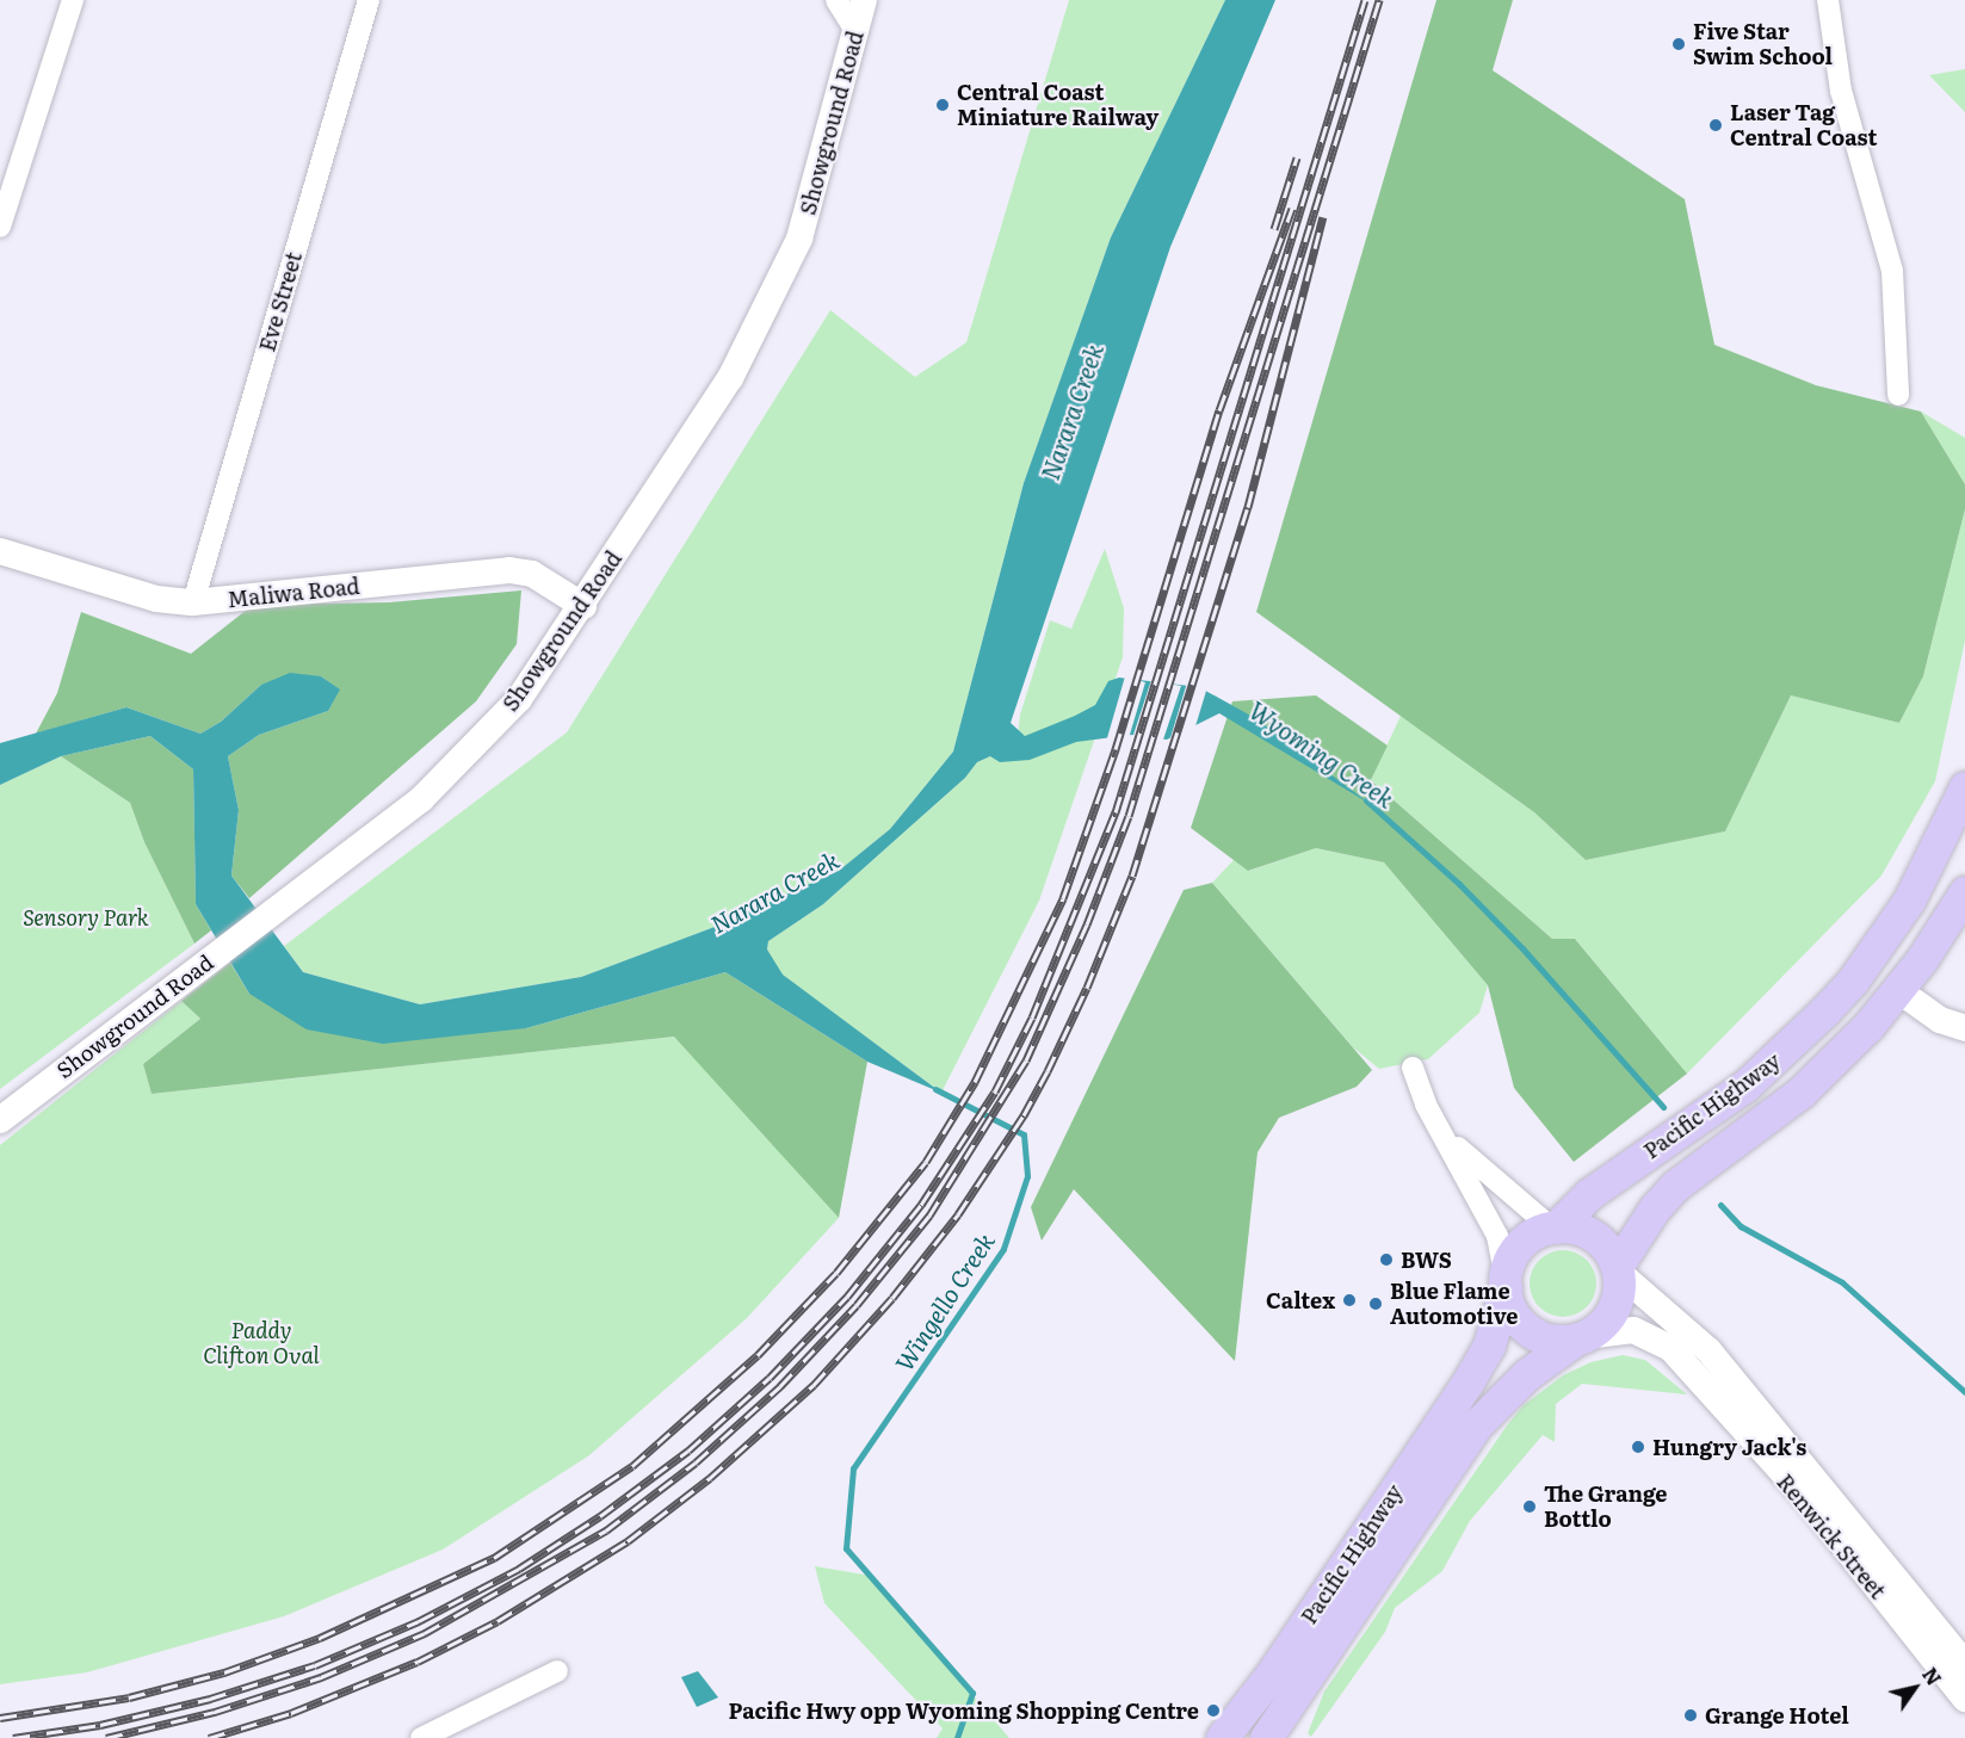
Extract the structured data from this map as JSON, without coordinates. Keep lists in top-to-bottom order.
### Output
{
  "streets": {
    "main road": ["Pacific Highway"],
    "street": [
      "Showground Road",
      "Eve Street",
      "Maliwa Road",
      "Renwick Street"
    ]
  },
  "crossings": [
    ["Showground Road", "Maliwa Road"],
    ["Eve Street", "Maliwa Road"],
    ["Pacific Highway", "Renwick Street"]
  ],
  "water": ["Narara Creek", "Wyoming Creek", "Wingello Creek"],
  "parks": ["Sensory Park", "Paddy Clifton Oval"],
  "places": [
    "Five Star Swim School",
    "Central Coast Miniature Railway",
    "Laser Tag Central Coast",
    "BWS",
    "Caltex",
    "Blue Flame Automotive",
    "Hungry Jack's",
    "The Grange Bottlo",
    "Pacific Hwy opp Wyoming Shopping Centre",
    "Grange Hotel"
  ],
  "north": "top right"
}
